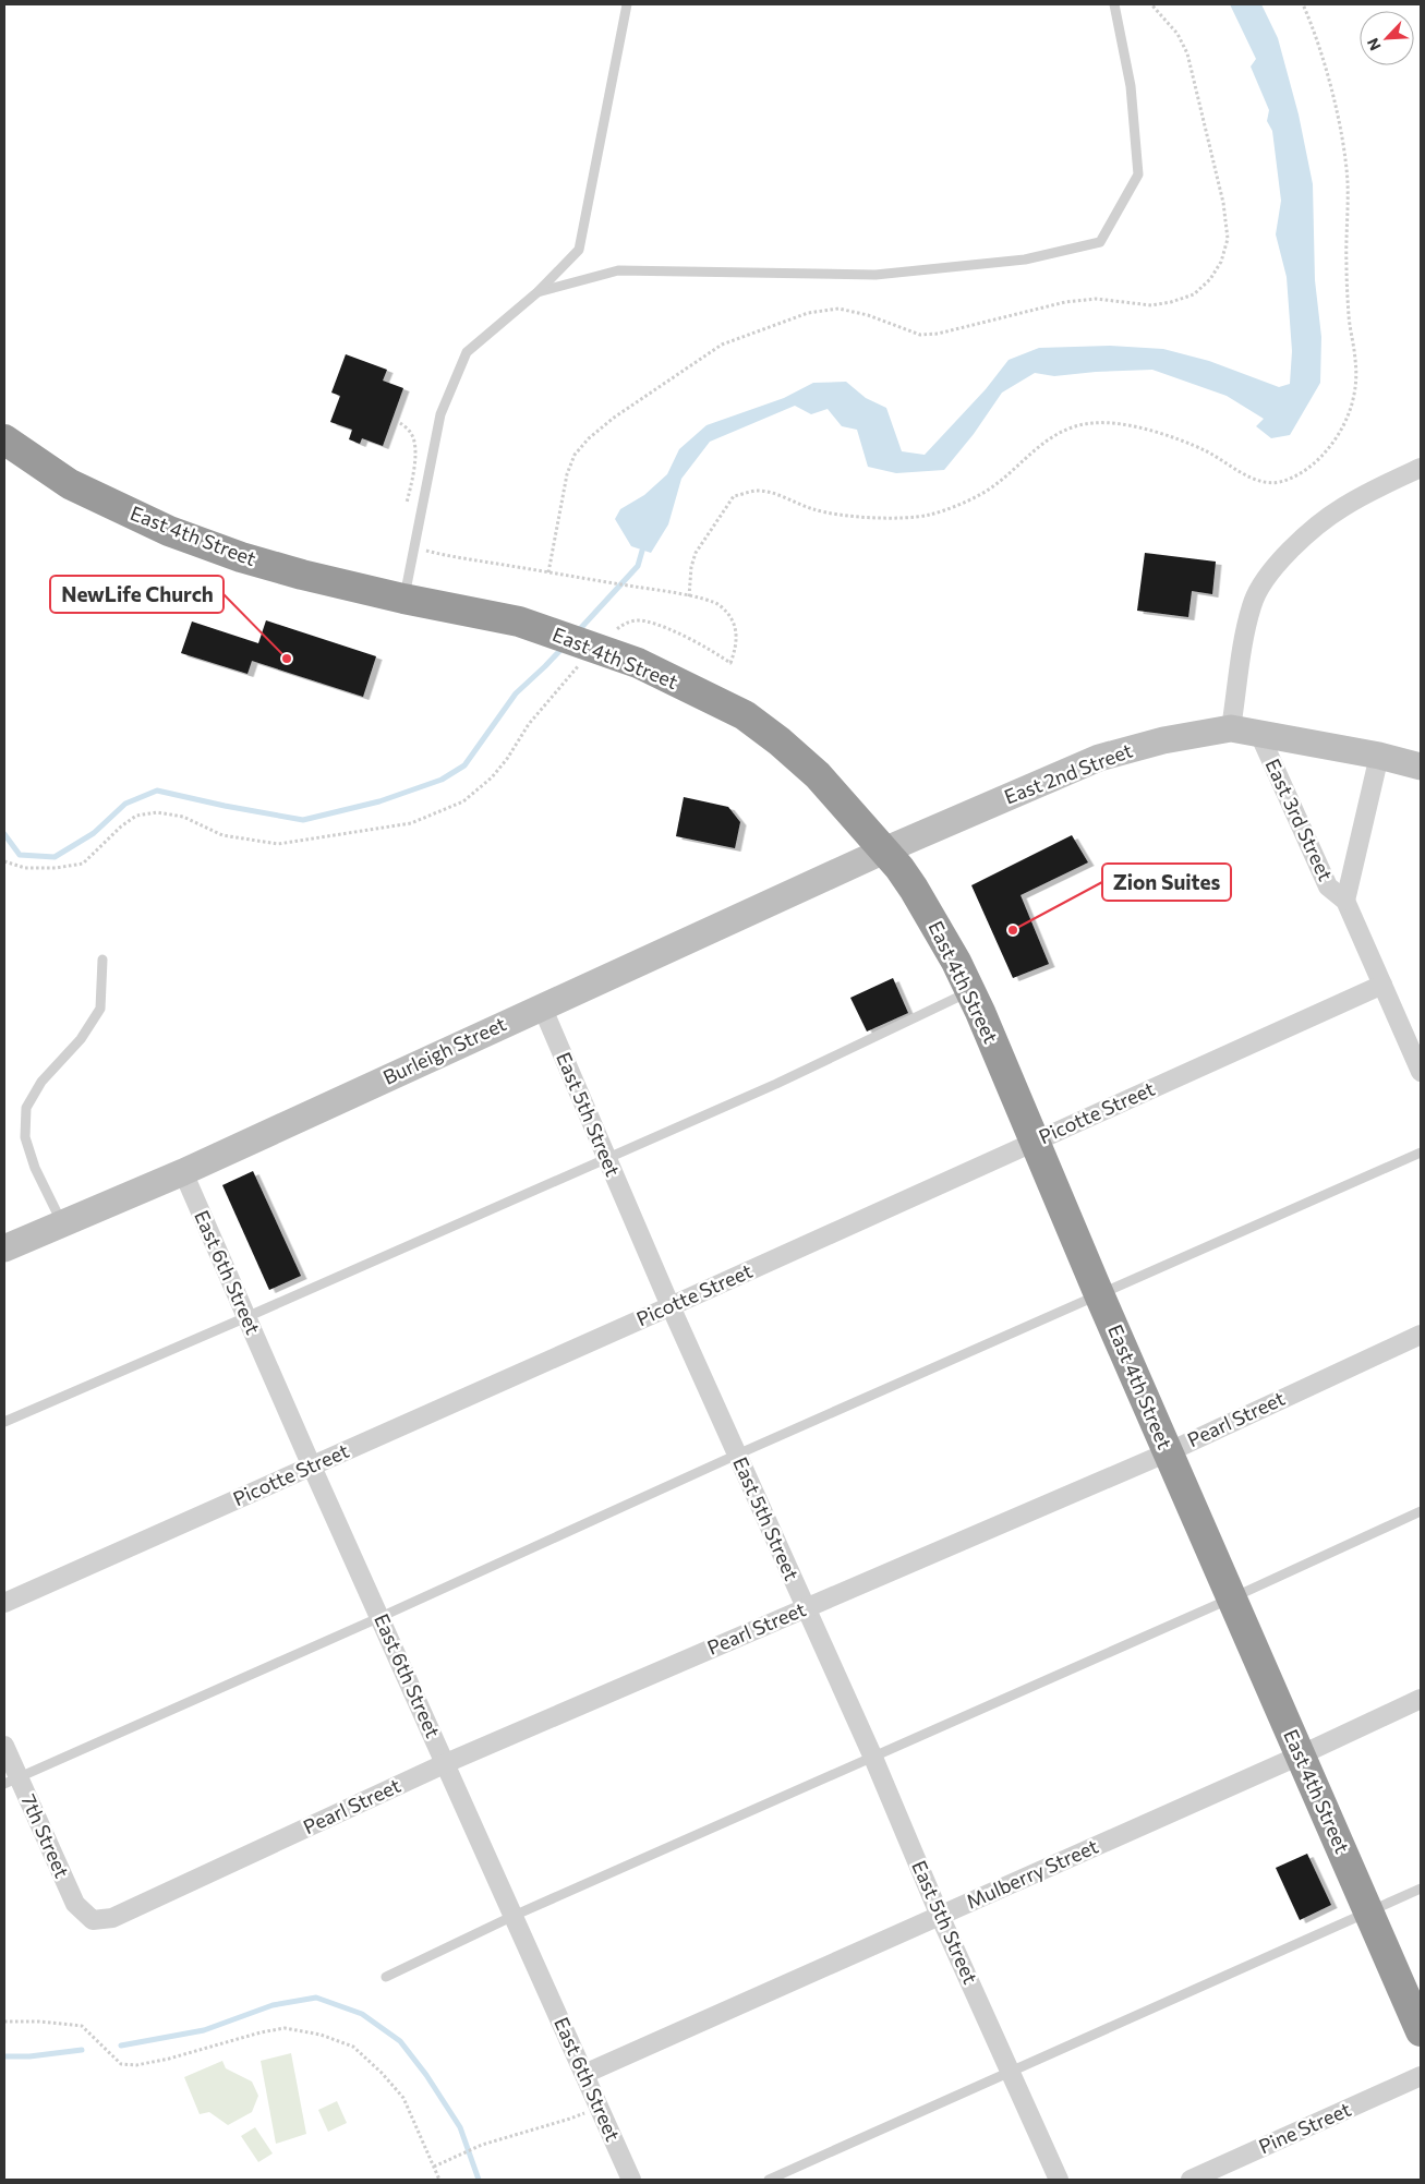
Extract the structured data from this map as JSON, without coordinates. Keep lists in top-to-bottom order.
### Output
{
  "streets": {
    "highway": ["East 4th Street"],
    "street": [
      "East 2nd Street",
      "East 3rd Street",
      "Burleigh Street",
      "Picotte Street",
      "East 5th Street",
      "East 6th Street",
      "Pearl Street",
      "7th Street",
      "Mulberry Street",
      "Pine Street"
    ]
  },
  "crossings": [
    ["East 4th Street", "East 2nd Street"],
    ["East 4th Street", "Burleigh Street"],
    ["East 4th Street", "Picotte Street"],
    ["East 4th Street", "Pearl Street"],
    ["East 4th Street", "Mulberry Street"],
    ["East 2nd Street", "East 3rd Street"],
    ["East 2nd Street", "Burleigh Street"],
    ["East 3rd Street", "Picotte Street"],
    ["Burleigh Street", "East 5th Street"],
    ["Burleigh Street", "East 6th Street"],
    ["Picotte Street", "East 5th Street"],
    ["Picotte Street", "East 6th Street"],
    ["East 5th Street", "Pearl Street"],
    ["East 5th Street", "Mulberry Street"],
    ["East 6th Street", "Pearl Street"],
    ["East 6th Street", "Mulberry Street"],
    ["Pearl Street", "7th Street"]
  ],
  "places": ["NewLife Church", "Zion Suites"],
  "north": "bottom left"
}
